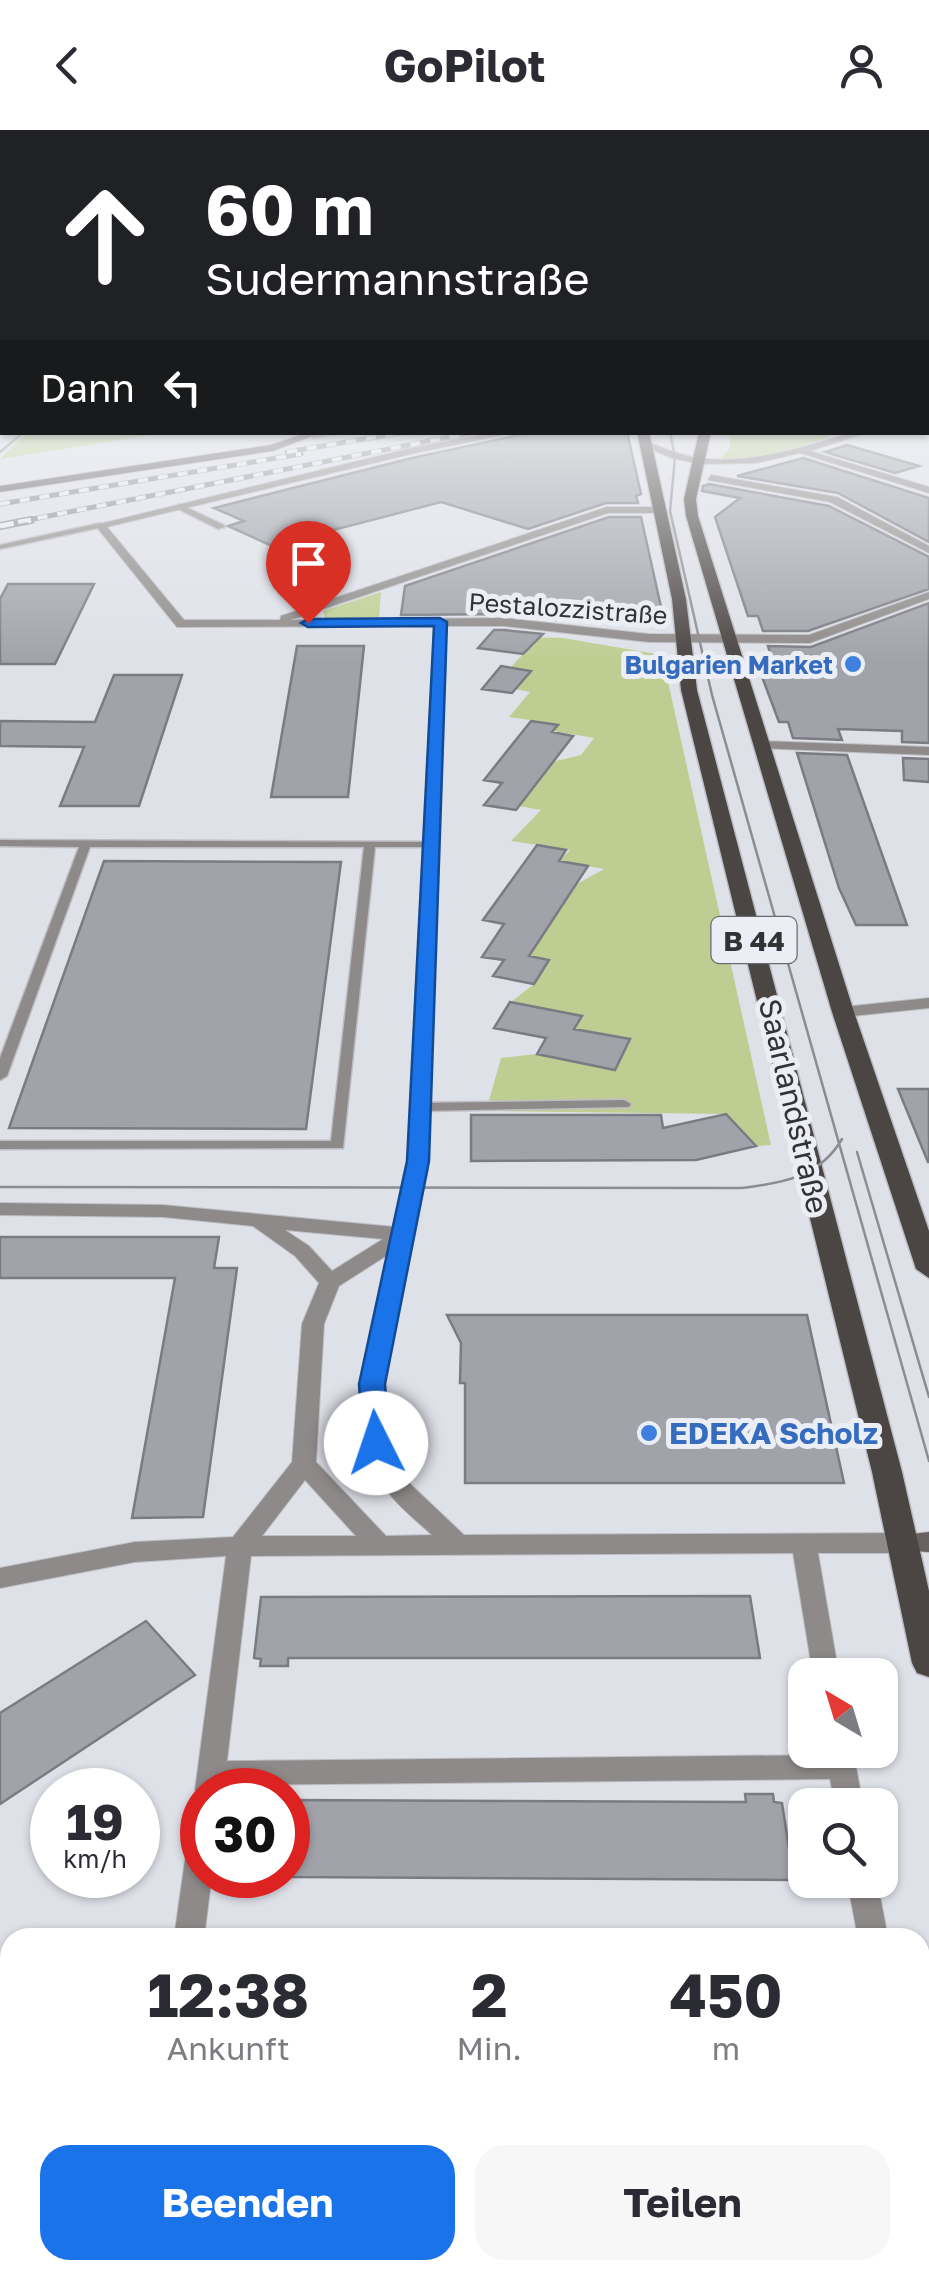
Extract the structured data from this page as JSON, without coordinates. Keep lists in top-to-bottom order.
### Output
{
  "streets": {
    "main road": ["B 44", "Saarlandstraße"],
    "street": ["Pestalozzistraße"]
  },
  "crossings": [
    ["Pestalozzistraße", "B 44"],
    ["Pestalozzistraße", "Saarlandstraße"]
  ],
  "places": ["Bulgarien Market", "EDEKA Scholz"],
  "north": "top left",
  "page": {
    "header": "GoPilot",
    "turn": ["60 m", "Sudermannstraße"],
    "then": "Dann",
    "speed": "19 km/h",
    "limit": "30",
    "eta": [
      "12:38",
      "Ankunft",
      "2",
      "Min.",
      "450",
      "m"
    ],
    "buttons": ["Beenden", "Teilen"]
  }
}
